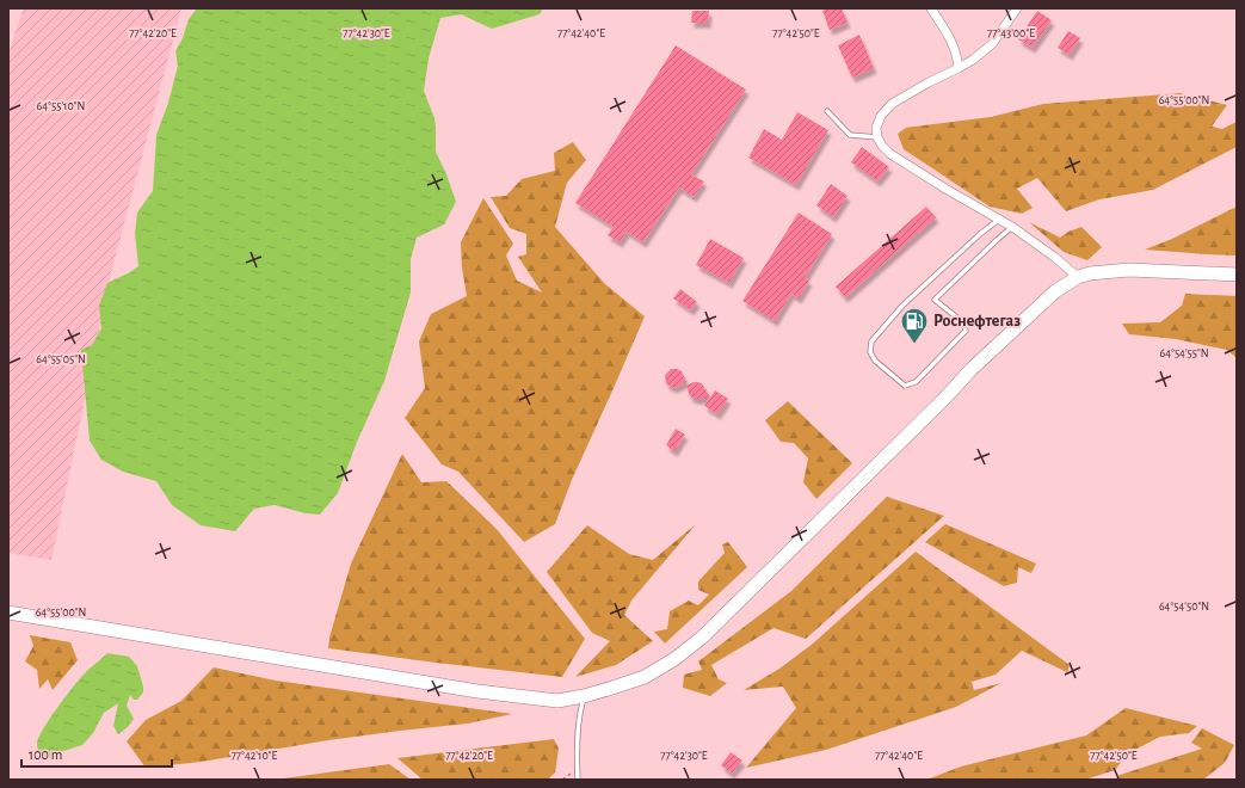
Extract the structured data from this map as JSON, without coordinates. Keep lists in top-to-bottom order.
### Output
{
  "places": {
    "fuel station": ["Роснефтегаз"]
  },
  "scale_bar": "100 m",
  "coordinates": [
    "77°42'20\"E",
    "77°42'30\"E",
    "77°42'40\"E",
    "77°42'50\"E",
    "77°43'00\"E",
    "64°55'00\"N",
    "64°55'10\"N",
    "64°54'55\"N",
    "64°55'05\"N",
    "64°54'50\"N",
    "77°42'10\"E"
  ]
}
